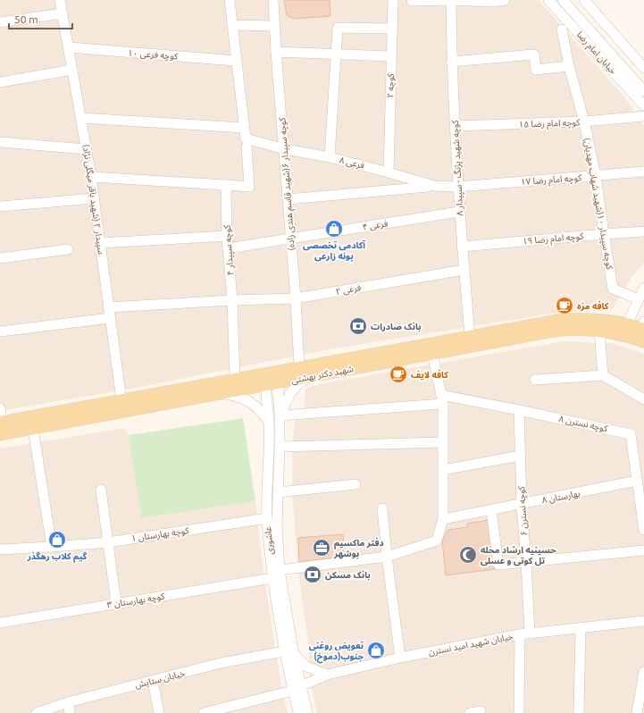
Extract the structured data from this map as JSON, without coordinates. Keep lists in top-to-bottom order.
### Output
{
  "streets": {
    "main road": ["شهید دکتر بهشتی"],
    "street": [
      "خیابان امام رضا",
      "کوچه فرعی ۱۰",
      "کوچه ۲",
      "کوچه امام رضا ۱۵",
      "فرعی ۸",
      "کوچه شهید پژنگ - سپیدار ۸",
      "کوچه امام رضا ۱۷",
      "کوچه سپیدار ۶(شهید قاسم هندی زاده)",
      "سپیدار ۲ (شهید باقر میگلی نژاد)",
      "کوچه سپیدار ۱۰(شهید شهاب مهدیان)",
      "فرعی ۴",
      "کوچه امام رضا ۱۹",
      "کوچه سپیدار ۴",
      "فرعی ۲",
      "کوچه نسترن ۸",
      "بهارستان ۸",
      "کوچه نسترن ۶",
      "کوچه بهارستان ۱",
      "عاشوری",
      "کوچه بهارستان ۳",
      "خیابان شهید امید نسترن",
      "خیابان ستایش"
    ]
  },
  "crossings": [
    ["کوچه فرعی ۱۰", "سپیدار ۲ (شهید باقر میگلی نژاد)"],
    ["کوچه ۲", "فرعی ۸"],
    ["کوچه امام رضا ۱۵", "کوچه شهید پژنگ - سپیدار ۸"],
    ["کوچه امام رضا ۱۵", "کوچه سپیدار ۱۰(شهید شهاب مهدیان)"],
    ["فرعی ۸", "کوچه شهید پژنگ - سپیدار ۸"],
    ["فرعی ۸", "کوچه امام رضا ۱۷"],
    ["فرعی ۸", "کوچه سپیدار ۶(شهید قاسم هندی زاده)"],
    ["کوچه شهید پژنگ - سپیدار ۸", "کوچه امام رضا ۱۷"],
    ["کوچه شهید پژنگ - سپیدار ۸", "فرعی ۴"],
    ["کوچه شهید پژنگ - سپیدار ۸", "کوچه امام رضا ۱۹"],
    ["کوچه شهید پژنگ - سپیدار ۸", "فرعی ۲"],
    ["کوچه شهید پژنگ - سپیدار ۸", "شهید دکتر بهشتی"],
    ["کوچه امام رضا ۱۷", "کوچه سپیدار ۱۰(شهید شهاب مهدیان)"],
    ["کوچه سپیدار ۶(شهید قاسم هندی زاده)", "فرعی ۴"],
    ["کوچه سپیدار ۶(شهید قاسم هندی زاده)", "فرعی ۲"],
    ["کوچه سپیدار ۶(شهید قاسم هندی زاده)", "شهید دکتر بهشتی"],
    ["سپیدار ۲ (شهید باقر میگلی نژاد)", "فرعی ۲"],
    ["سپیدار ۲ (شهید باقر میگلی نژاد)", "شهید دکتر بهشتی"],
    ["کوچه سپیدار ۱۰(شهید شهاب مهدیان)", "کوچه امام رضا ۱۹"],
    ["فرعی ۴", "کوچه سپیدار ۴"],
    ["کوچه سپیدار ۴", "فرعی ۲"],
    ["کوچه سپیدار ۴", "شهید دکتر بهشتی"],
    ["شهید دکتر بهشتی", "عاشوری"],
    ["کوچه نسترن ۸", "بهارستان ۸"],
    ["کوچه نسترن ۸", "کوچه نسترن ۶"],
    ["کوچه نسترن ۸", "عاشوری"],
    ["بهارستان ۸", "کوچه نسترن ۶"],
    ["کوچه نسترن ۶", "خیابان شهید امید نسترن"],
    ["کوچه بهارستان ۱", "عاشوری"],
    ["عاشوری", "کوچه بهارستان ۳"],
    ["عاشوری", "خیابان شهید امید نسترن"],
    ["عاشوری", "خیابان ستایش"]
  ],
  "places": {
    "shop": ["آکادمی تخصصی پونه زارعی", "گیم کلاب رهگذر", "تعويض روغنی جنوب(دموخ)"],
    "cafe": ["کافه مزه", "کافه لایف"],
    "bank": ["بانک صادرات", "بانک مسکن"],
    "office": ["دفتر ماکسیم بوشهر"],
    "mosque": ["حسینیه ارشاد محله تل کوتی و عسلی"]
  },
  "scale_bar": "50 m"
}
